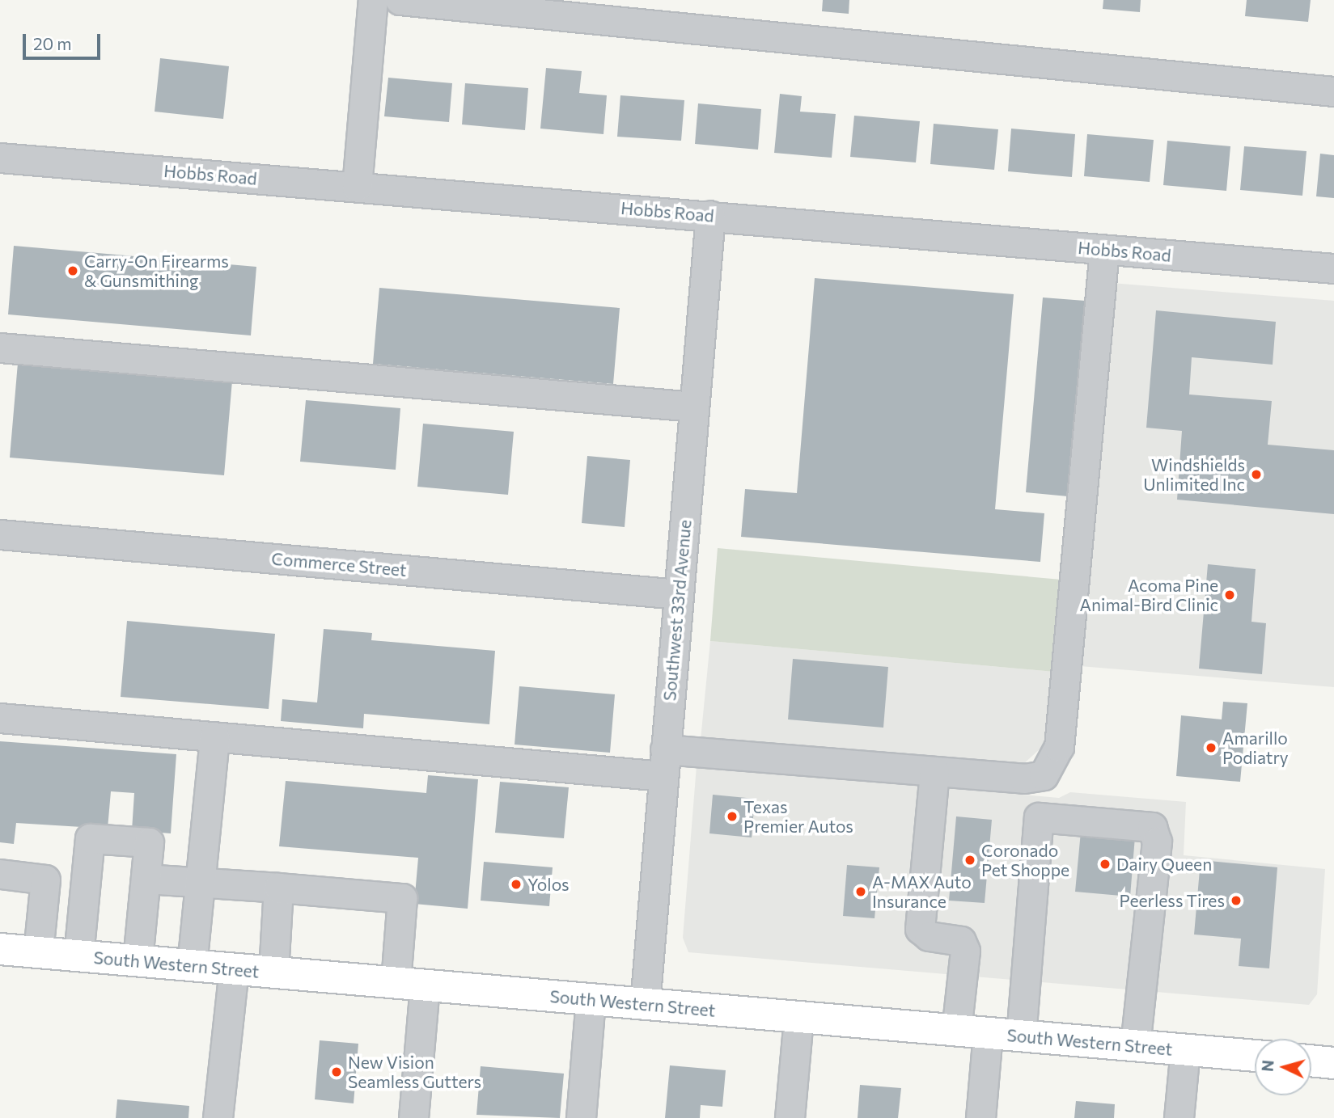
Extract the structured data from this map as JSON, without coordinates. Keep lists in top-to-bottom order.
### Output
{
  "streets": {
    "main road": ["South Western Street"],
    "street": ["Hobbs Road", "Commerce Street", "Southwest 33rd Avenue"]
  },
  "crossings": [
    ["Hobbs Road", "Southwest 33rd Avenue"],
    ["Commerce Street", "Southwest 33rd Avenue"],
    ["Southwest 33rd Avenue", "South Western Street"]
  ],
  "places": [
    "Carry-On Firearms & Gunsmithing",
    "Windshields Unlimited Inc",
    "Acoma Pine Animal-Bird Clinic",
    "Amarillo Podiatry",
    "Texas Premier Autos",
    "Coronado Pet Shoppe",
    "Dairy Queen",
    "Yolos",
    "A-MAX Auto Insurance",
    "Peerless Tires",
    "New Vision Seamless Gutters"
  ],
  "scale_bar": "20 m",
  "north": "left"
}
